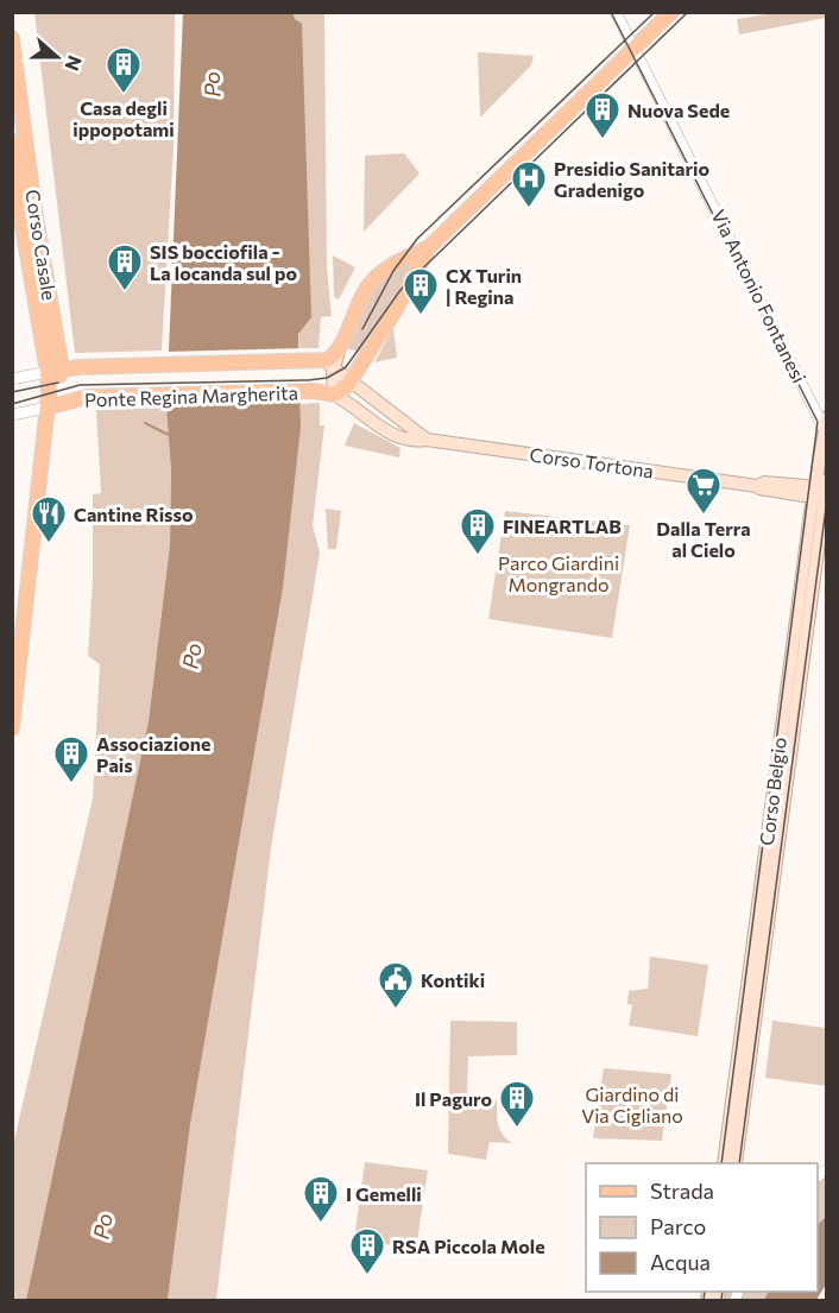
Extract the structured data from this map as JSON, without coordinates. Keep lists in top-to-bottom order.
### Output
{
  "streets": {
    "main road": [
      "Corso Casale",
      "Ponte Regina Margherita",
      "Corso Tortona",
      "Corso Belgio"
    ],
    "street": ["Via Antonio Fontanesi"]
  },
  "crossings": [
    ["Corso Casale", "Ponte Regina Margherita"],
    ["Via Antonio Fontanesi", "Corso Belgio"],
    ["Ponte Regina Margherita", "Corso Tortona"],
    ["Corso Tortona", "Corso Belgio"]
  ],
  "water": ["Po"],
  "parks": ["Parco Giardini Mongrando", "Giardino di Via Cigliano"],
  "places": {
    "building": [
      "Casa degli ippopotami",
      "Nuova Sede",
      "SIS bocciofila - La locanda sul po",
      "CX Turin | Regina",
      "FINEARTLAB",
      "Associazione Pais",
      "Il Paguro",
      "I Gemelli",
      "RSA Piccola Mole"
    ],
    "hospital": ["Presidio Sanitario Gradenigo"],
    "supermarket": ["Dalla Terra al Cielo"],
    "restaurant": ["Cantine Risso"],
    "public building": ["Kontiki"]
  },
  "legend": ["Strada", "Parco", "Acqua"],
  "north": "right"
}
